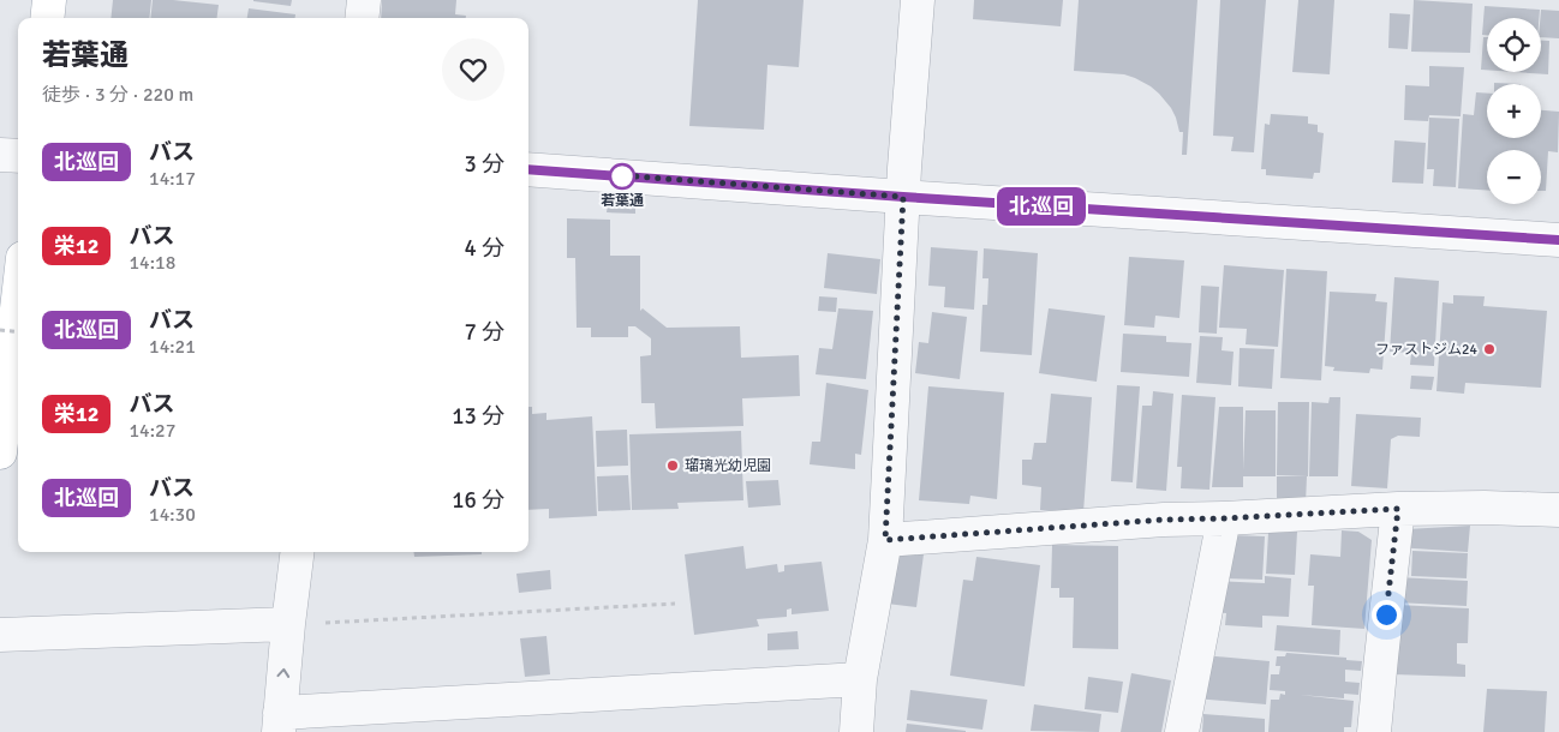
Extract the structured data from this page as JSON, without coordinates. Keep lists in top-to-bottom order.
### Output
{
  "places": ["若葉通", "ファストジム24", "瑠璃光幼児園"],
  "lines": ["bus line 北巡回"],
  "page": {
    "on_map": "北巡回",
    "map_buttons": ["+", "−"],
    "heading": ["若葉通", "徒歩 · 3 分 · 220 m"],
    "list": [
      {
        "mark": "北巡回",
        "name": "バス",
        "note": "14:17",
        "value": "3 分"
      },
      {
        "mark": "栄12",
        "name": "バス",
        "note": "14:18",
        "value": "4 分"
      },
      {
        "mark": "北巡回",
        "name": "バス",
        "note": "14:21",
        "value": "7 分"
      },
      {
        "mark": "栄12",
        "name": "バス",
        "note": "14:27",
        "value": "13 分"
      },
      {
        "mark": "北巡回",
        "name": "バス",
        "note": "14:30",
        "value": "16 分"
      }
    ]
  }
}
